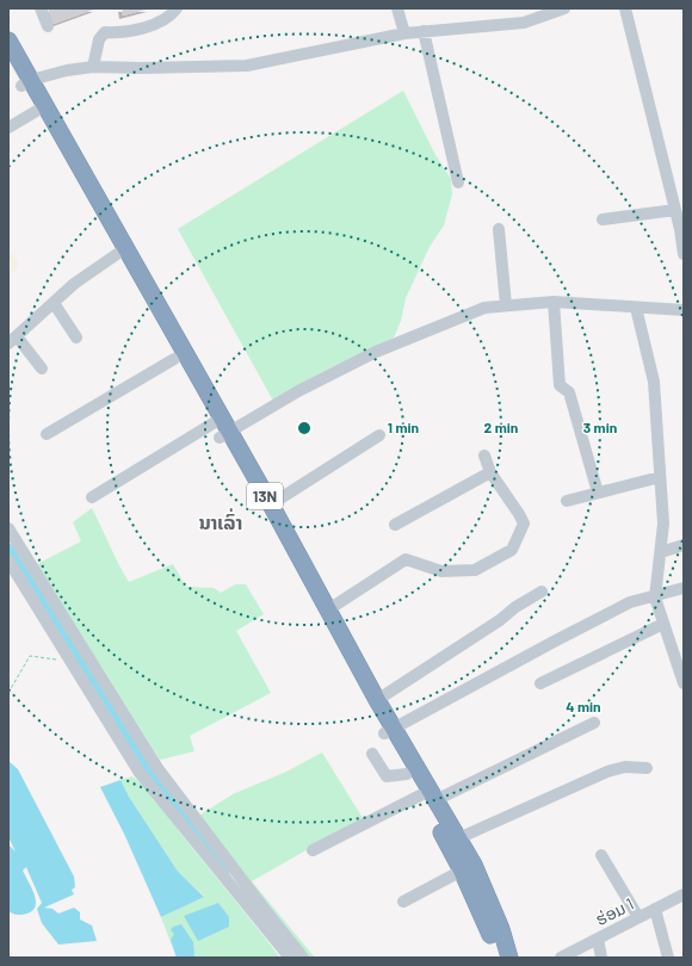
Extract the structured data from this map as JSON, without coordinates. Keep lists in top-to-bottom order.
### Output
{
  "streets": {
    "highway": ["13N"],
    "street": ["ຮ່ອມ 1"]
  },
  "districts": ["ນາເລົ່າ"],
  "rings": [
    "1 min",
    "2 min",
    "3 min",
    "4 min"
  ]
}
